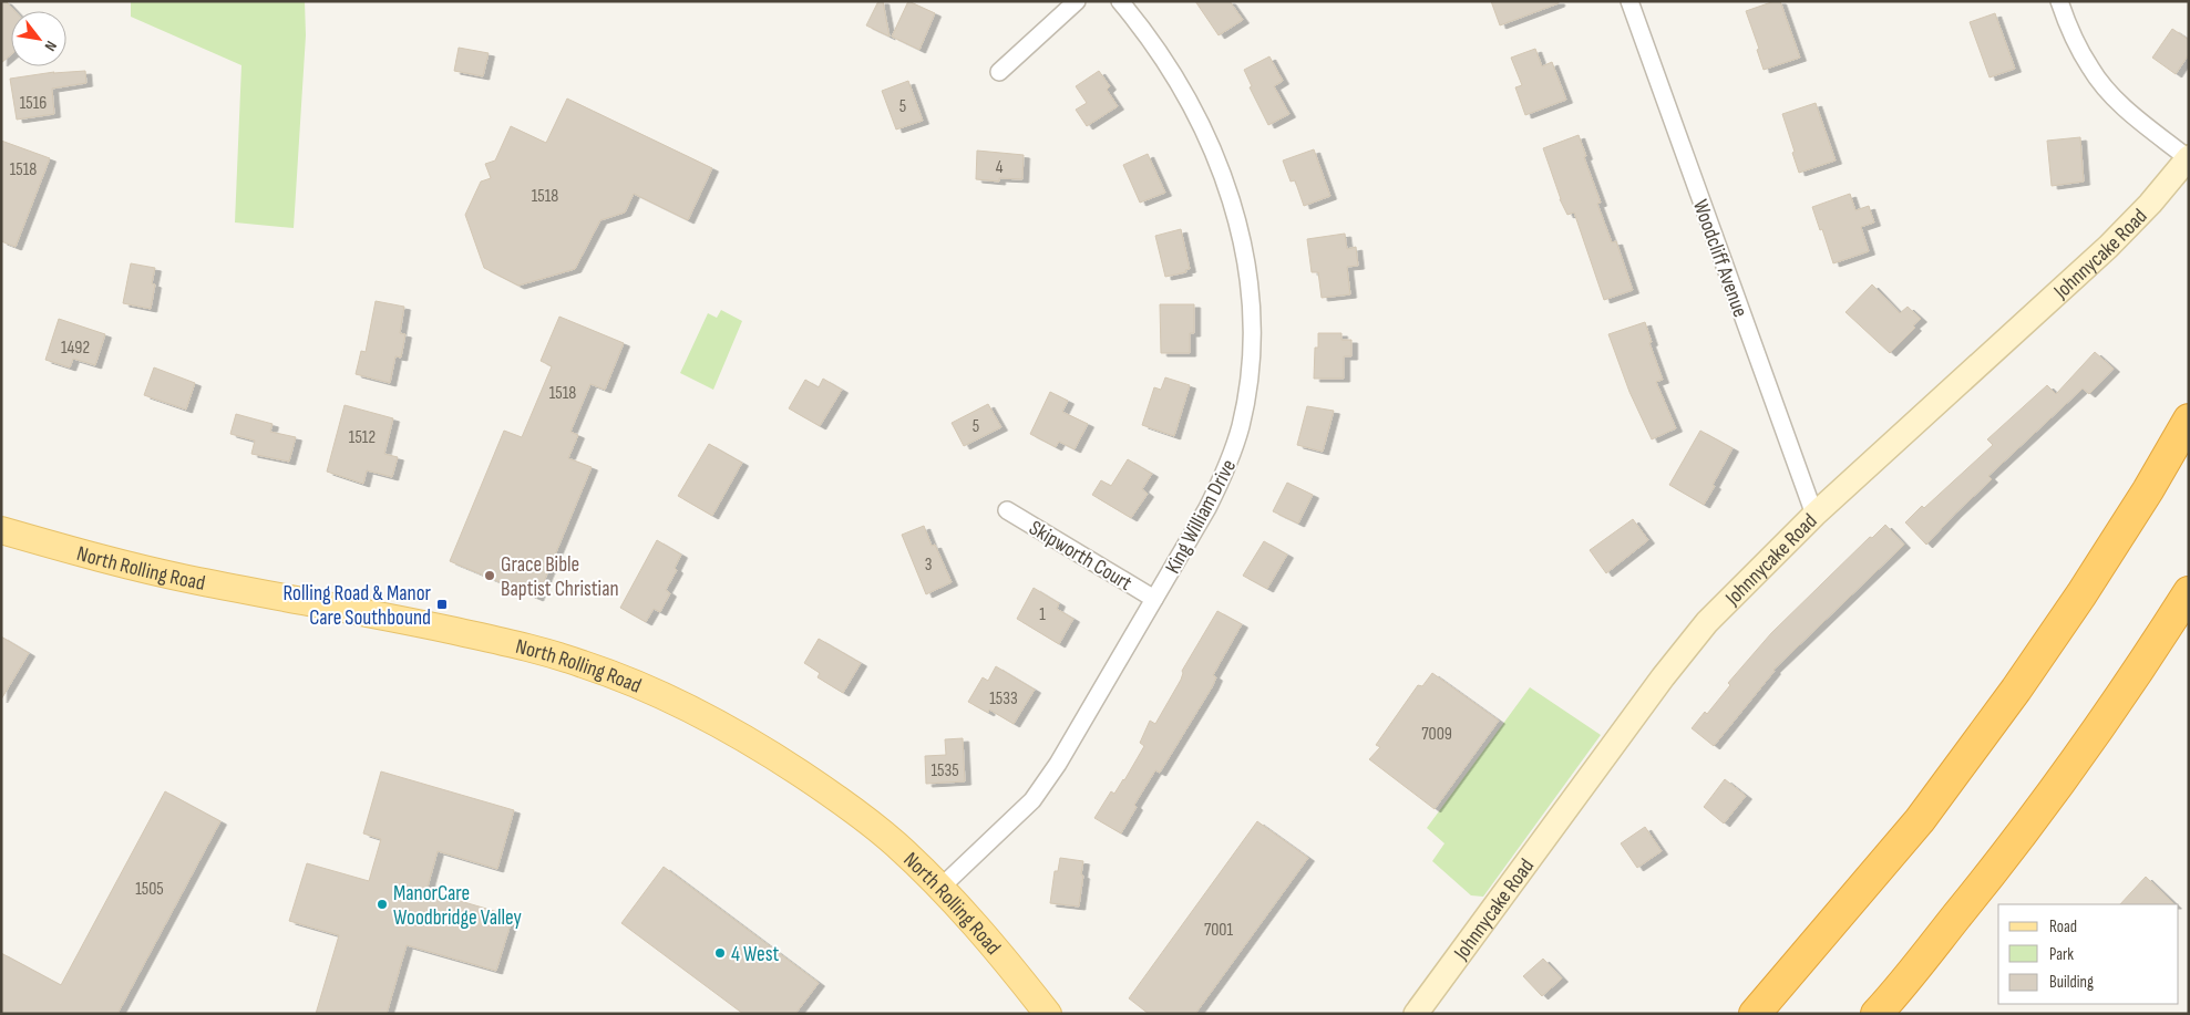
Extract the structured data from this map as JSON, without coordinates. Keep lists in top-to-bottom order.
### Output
{
  "streets": {
    "main road": ["North Rolling Road"],
    "street": [
      "Johnnycake Road",
      "Woodcliff Avenue",
      "King William Drive",
      "Skipworth Court"
    ]
  },
  "crossings": [
    ["Johnnycake Road", "Woodcliff Avenue"],
    ["King William Drive", "Skipworth Court"],
    ["King William Drive", "North Rolling Road"]
  ],
  "places": {
    "other": ["Grace Bible Baptist Christian", "ManorCare Woodbridge Valley", "4 West"],
    "transit": ["Rolling Road & Manor Care Southbound"]
  },
  "house_numbers": [
    "1516",
    "5",
    "4",
    "1518",
    "1518",
    "1492",
    "1518",
    "5",
    "1512",
    "3",
    "1",
    "1533",
    "7009",
    "1535",
    "1505",
    "7001"
  ],
  "legend": ["Road", "Park", "Building"],
  "north": "bottom right"
}
